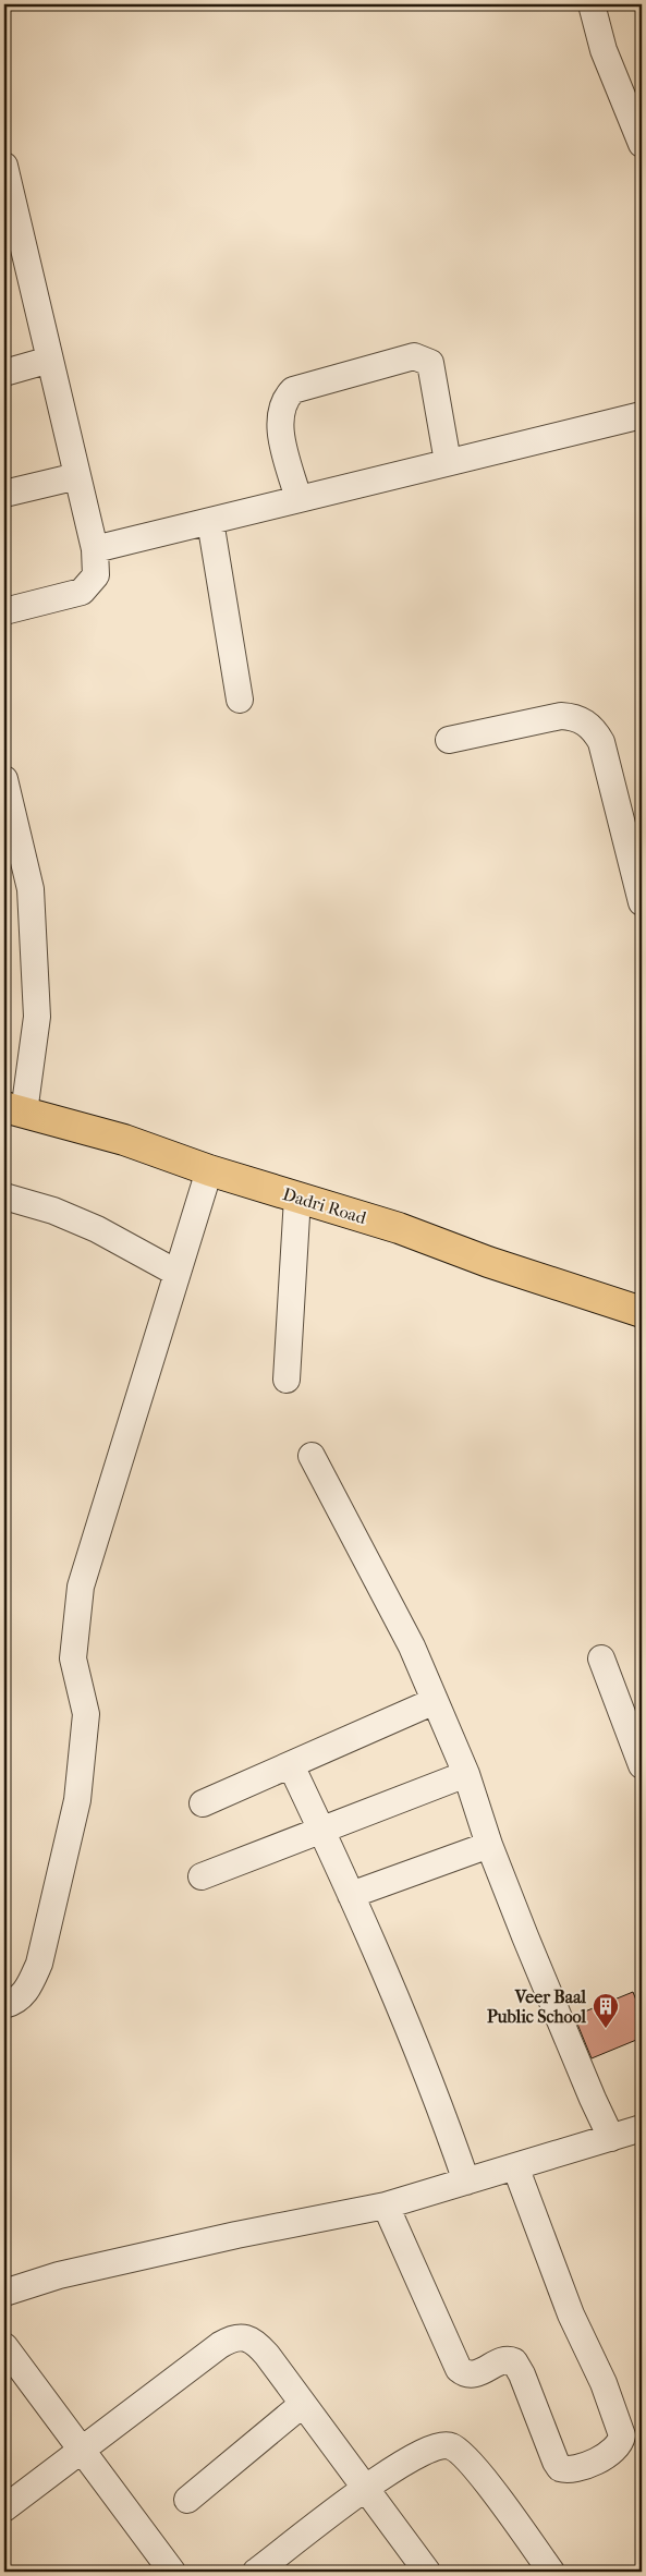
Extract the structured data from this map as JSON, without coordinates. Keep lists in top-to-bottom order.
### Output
{
  "streets": {
    "main road": ["Dadri Road"]
  },
  "places": {
    "building": ["Veer Baal Public School"]
  }
}
